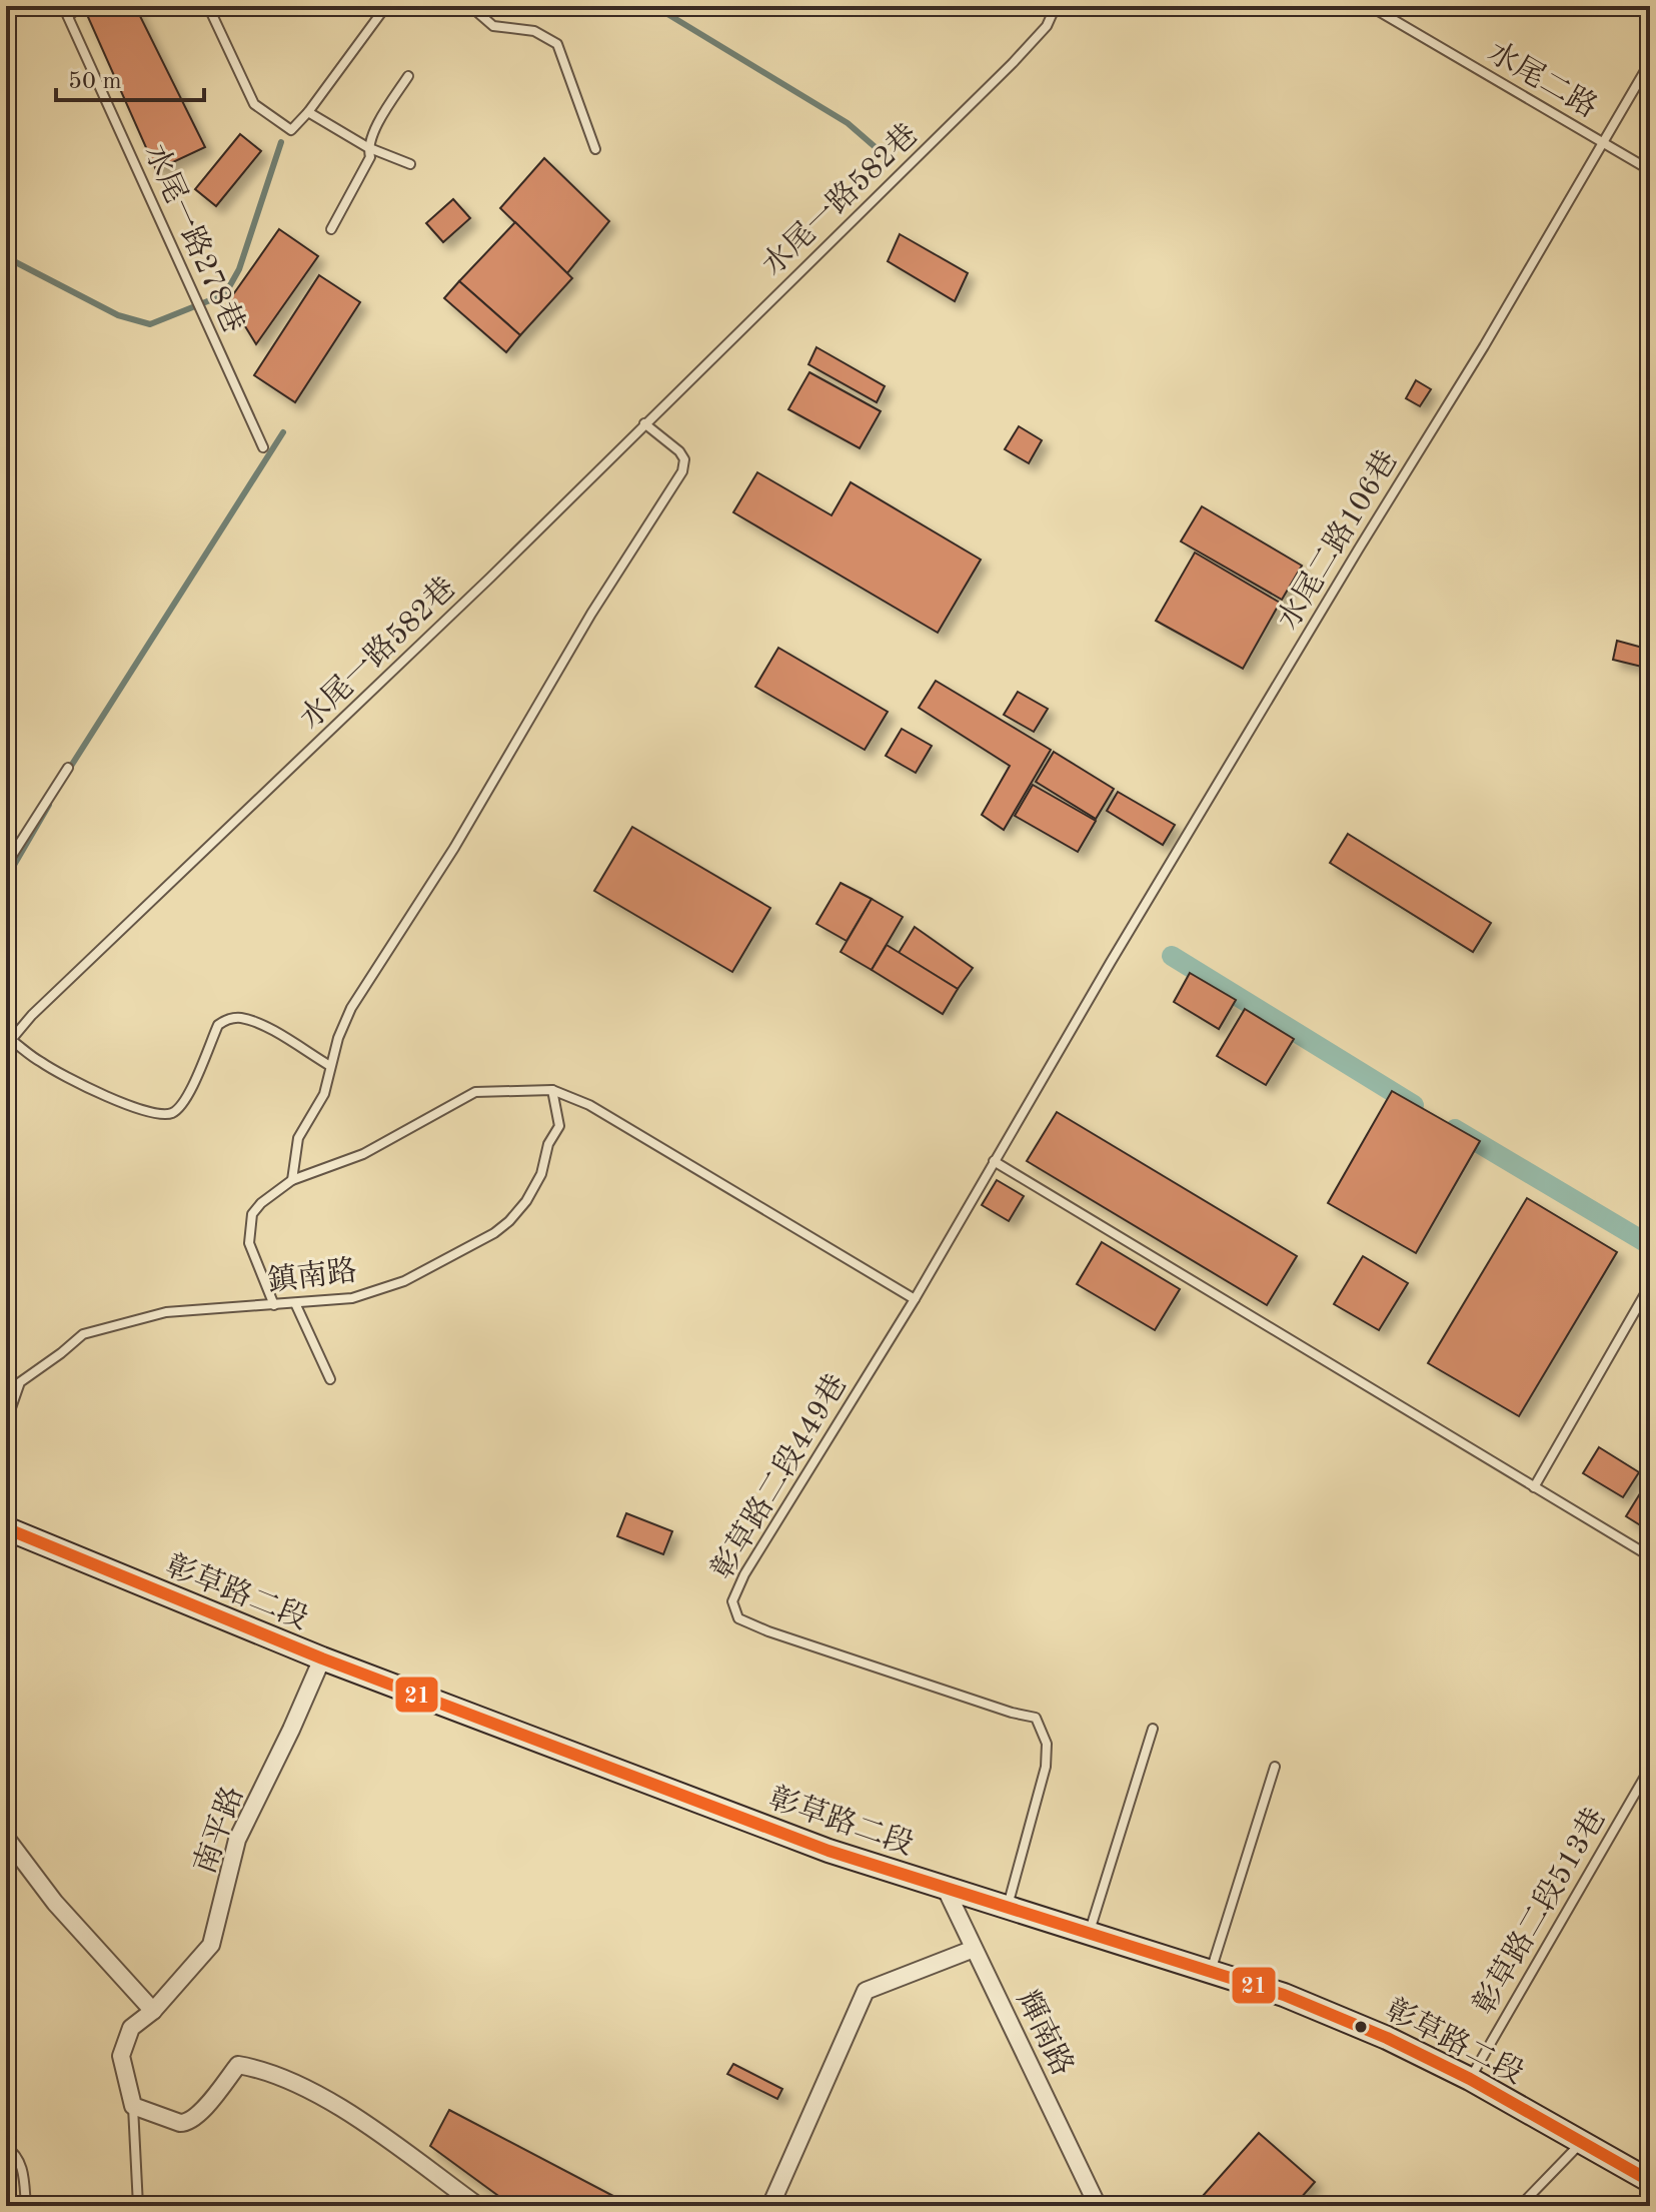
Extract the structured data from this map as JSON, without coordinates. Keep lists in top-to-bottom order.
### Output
{
  "streets": {
    "street": ["彰草路二段", "南平路", "輝南路"],
    "lane": [
      "水尾二路",
      "水尾一路582巷",
      "水尾一路278巷",
      "水尾二路106巷",
      "鎮南路",
      "彰草路二段449巷",
      "彰草路二段513巷"
    ]
  },
  "crossings": [
    ["水尾二路", "水尾二路106巷"],
    ["水尾二路106巷", "彰草路二段449巷"],
    ["彰草路二段449巷", "彰草路二段"],
    ["彰草路二段", "南平路"],
    ["彰草路二段", "彰草路二段513巷"],
    ["彰草路二段", "輝南路"]
  ],
  "lines": ["transit line 21"],
  "scale_bar": "50 m"
}
